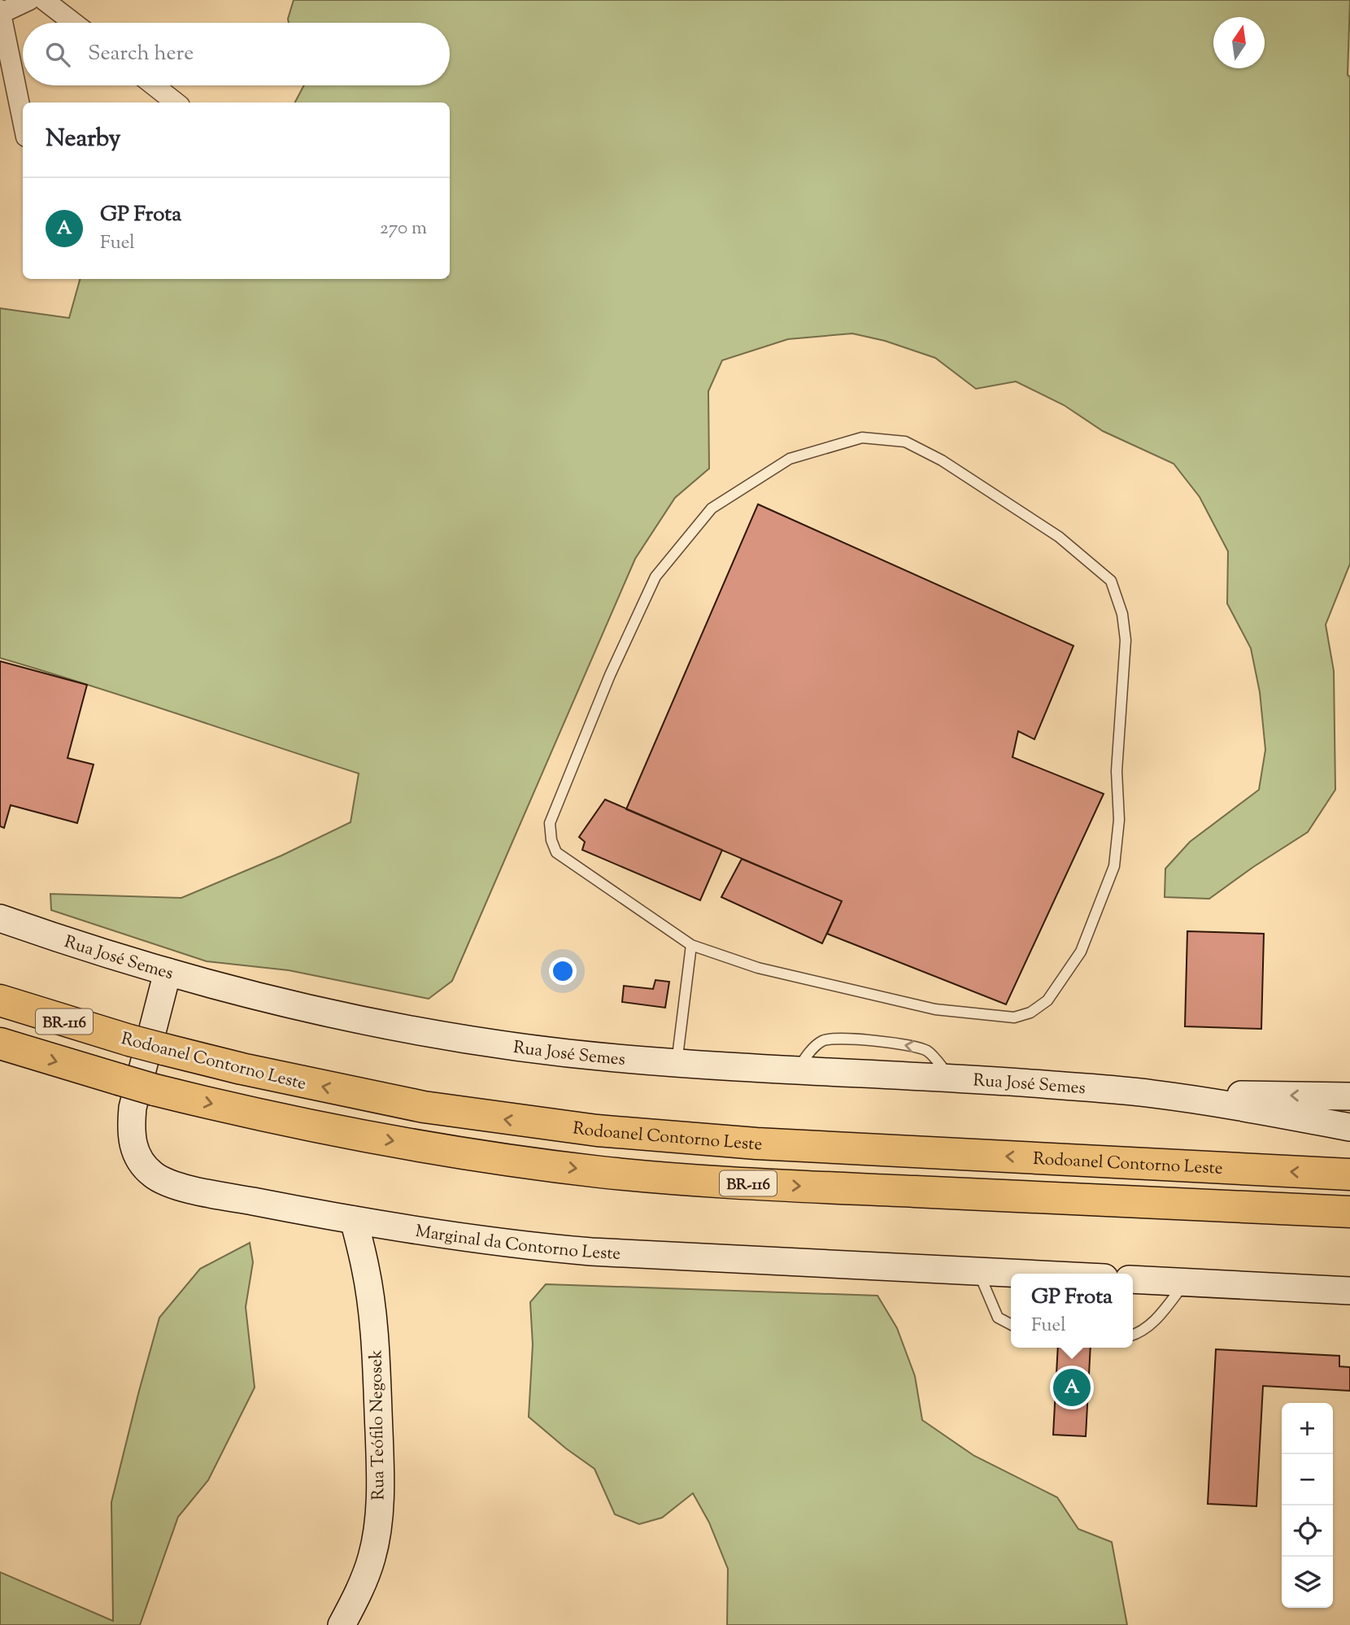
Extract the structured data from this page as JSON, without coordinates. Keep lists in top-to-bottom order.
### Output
{
  "streets": {
    "highway": ["BR-116", "Rodoanel Contorno Leste"],
    "main road": ["Rua José Semes", "Marginal da Contorno Leste", "Rua Teófilo Negosek"]
  },
  "crossings": [
    ["Rua José Semes", "Marginal da Contorno Leste"],
    ["Marginal da Contorno Leste", "Rua Teófilo Negosek"]
  ],
  "north": "top",
  "page": {
    "search": "Search here",
    "heading": "Nearby",
    "list": [
      {
        "mark": "A",
        "name": "GP Frota",
        "note": "Fuel",
        "value": "270 m"
      }
    ],
    "popup": ["GP Frota", "Fuel"],
    "pins": "A",
    "map_buttons": ["+", "−"]
  }
}
